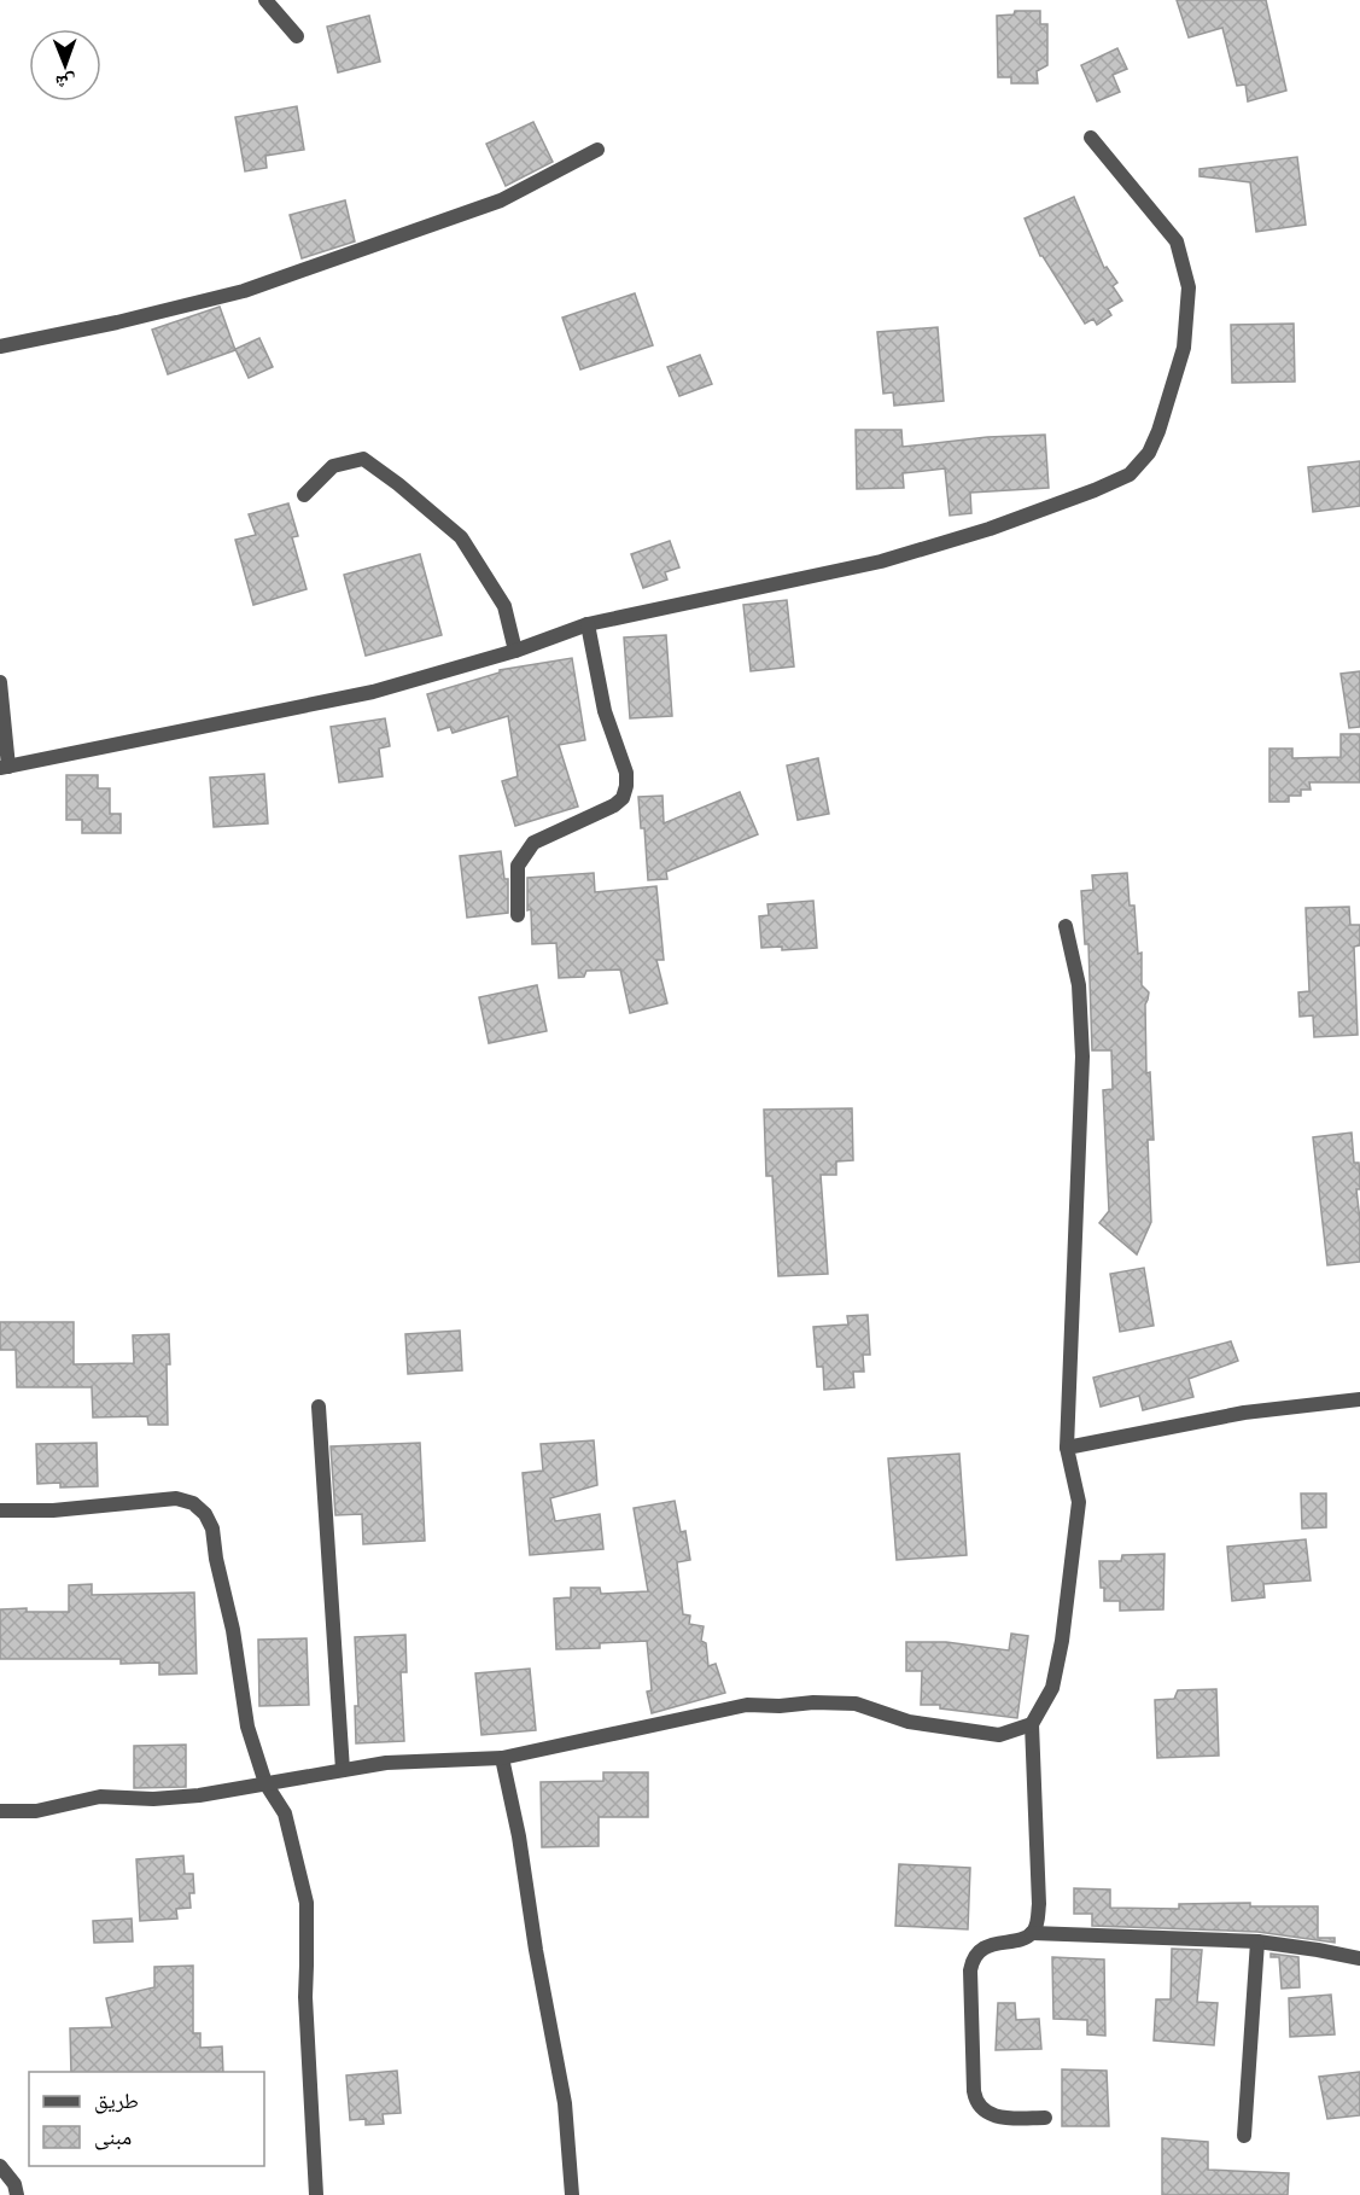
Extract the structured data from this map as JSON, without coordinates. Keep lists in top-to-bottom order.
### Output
{
  "legend": ["طريق", "مبنى"],
  "north": "bottom"
}
